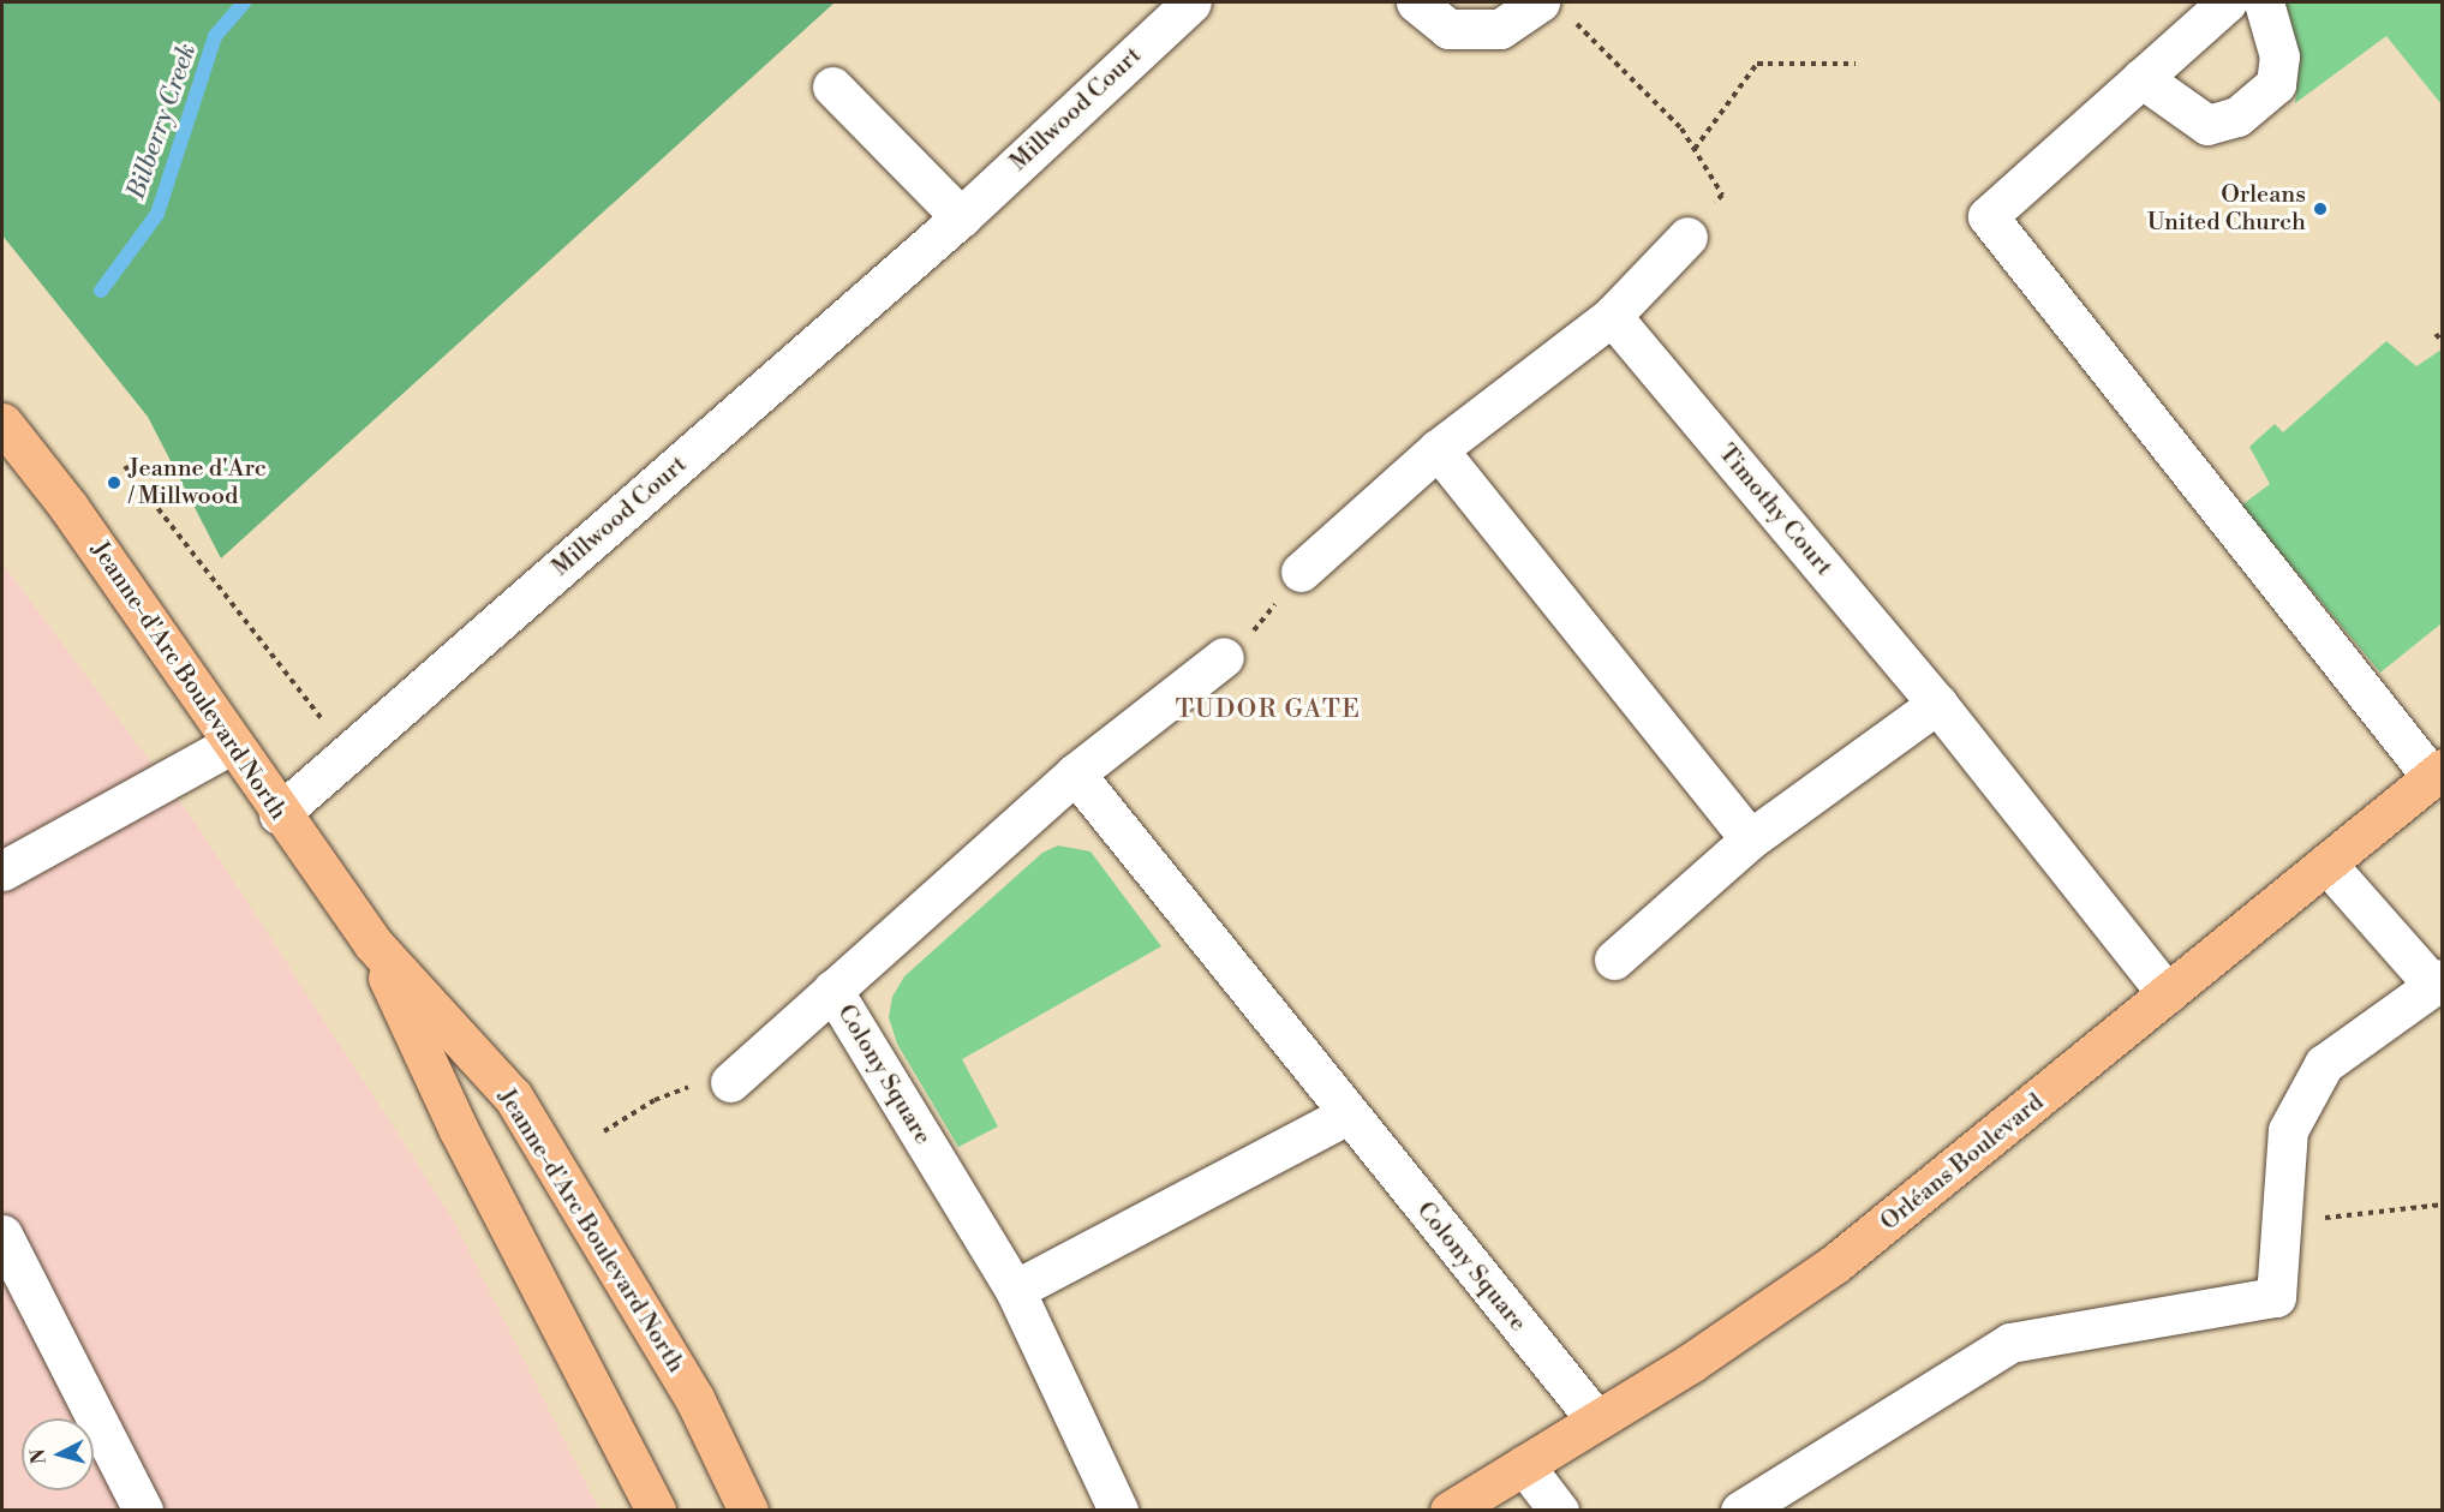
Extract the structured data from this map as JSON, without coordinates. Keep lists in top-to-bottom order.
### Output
{
  "streets": {
    "main road": ["Jeanne-d'Arc Boulevard North", "Orléans Boulevard"],
    "street": ["Millwood Court", "Timothy Court", "Colony Square"]
  },
  "crossings": [
    ["Millwood Court", "Jeanne-d'Arc Boulevard North"],
    ["Timothy Court", "Orléans Boulevard"],
    ["Colony Square", "Orléans Boulevard"]
  ],
  "districts": ["TUDOR GATE"],
  "water": ["Bilberry Creek"],
  "places": ["Orleans United Church", "Jeanne d'Arc / Millwood"],
  "north": "left"
}
